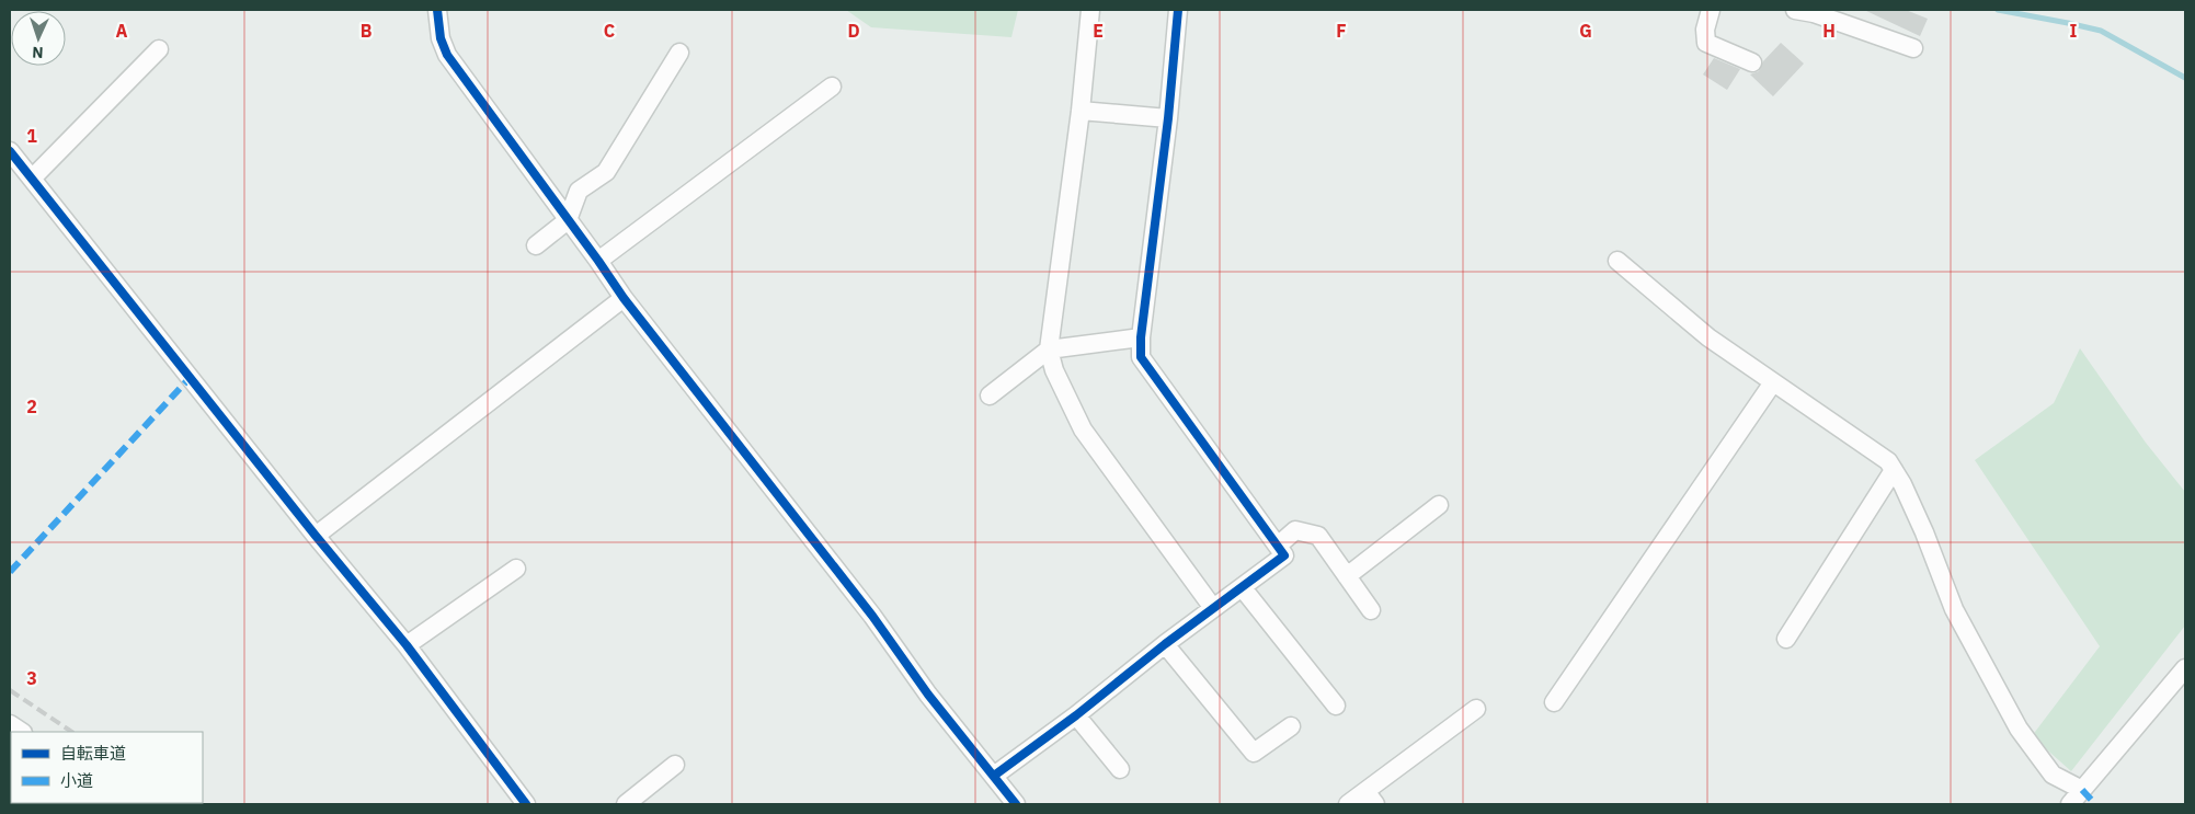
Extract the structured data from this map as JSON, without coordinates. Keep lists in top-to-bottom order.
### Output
{
  "legend": ["自転車道", "小道"],
  "north": "bottom",
  "grid": {
    "columns": [
      "A",
      "B",
      "C",
      "D",
      "E",
      "F",
      "G",
      "H",
      "I"
    ],
    "rows": ["1", "2", "3"]
  }
}
